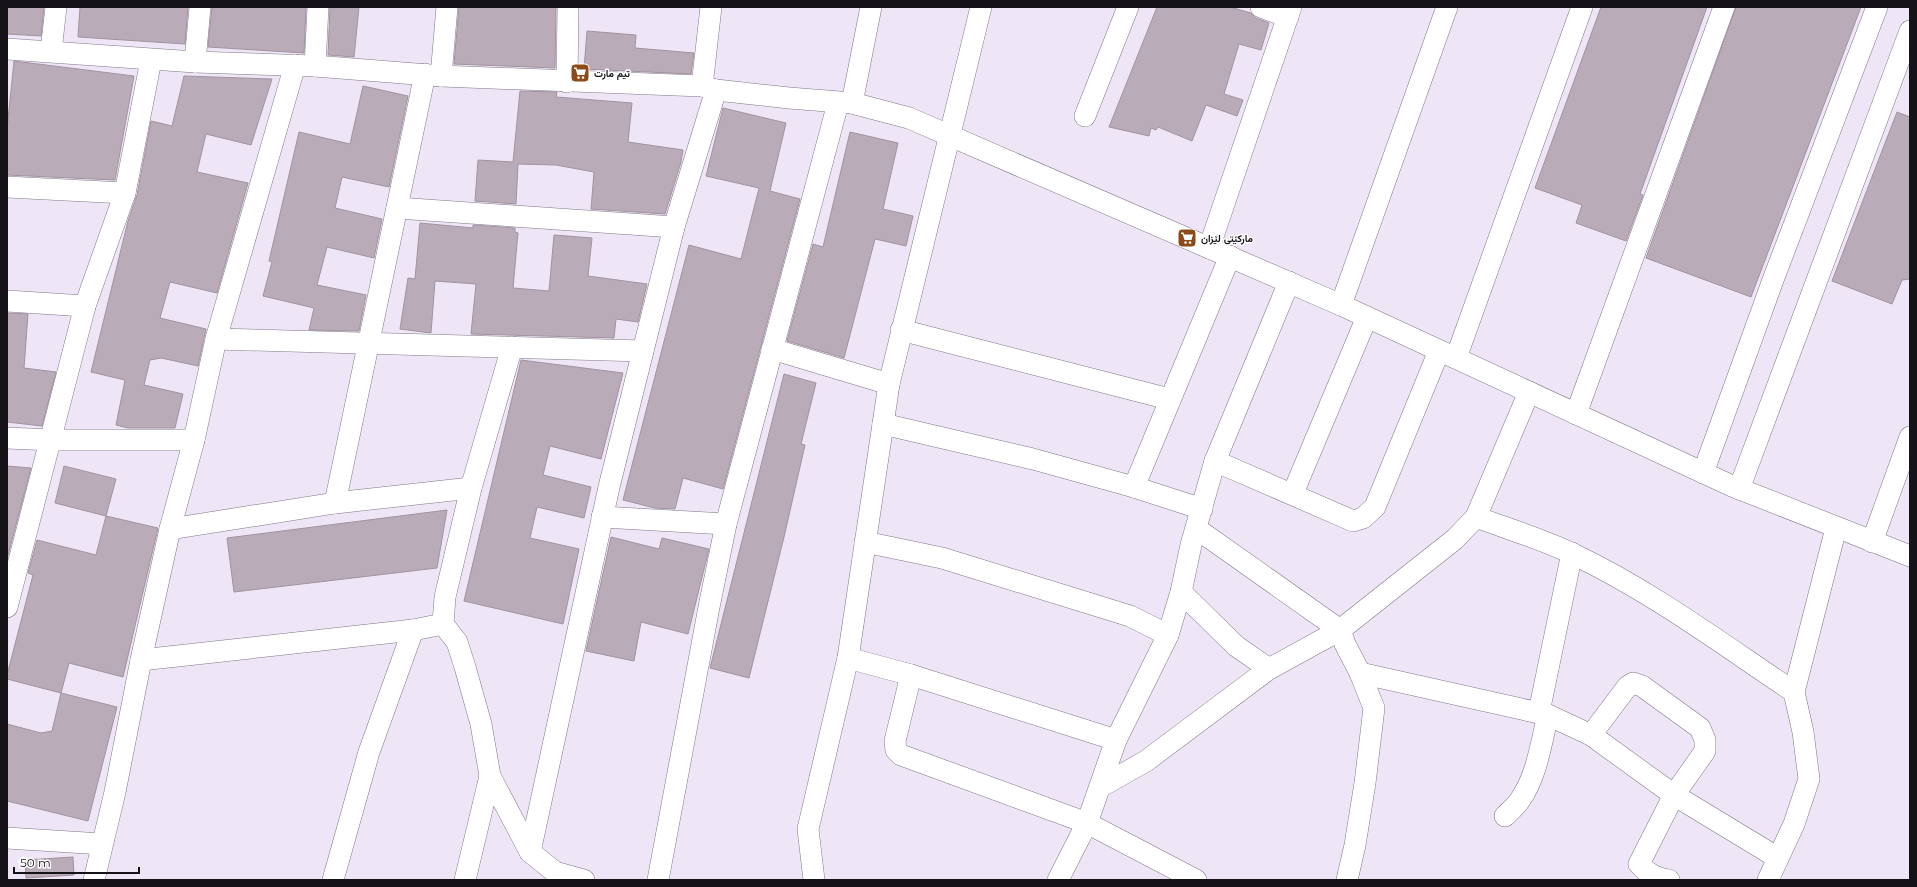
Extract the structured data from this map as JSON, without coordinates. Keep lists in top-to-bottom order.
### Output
{
  "places": {
    "supermarket": ["تيم مارت", "مارکێتی لێزان"]
  },
  "scale_bar": "50 m"
}
